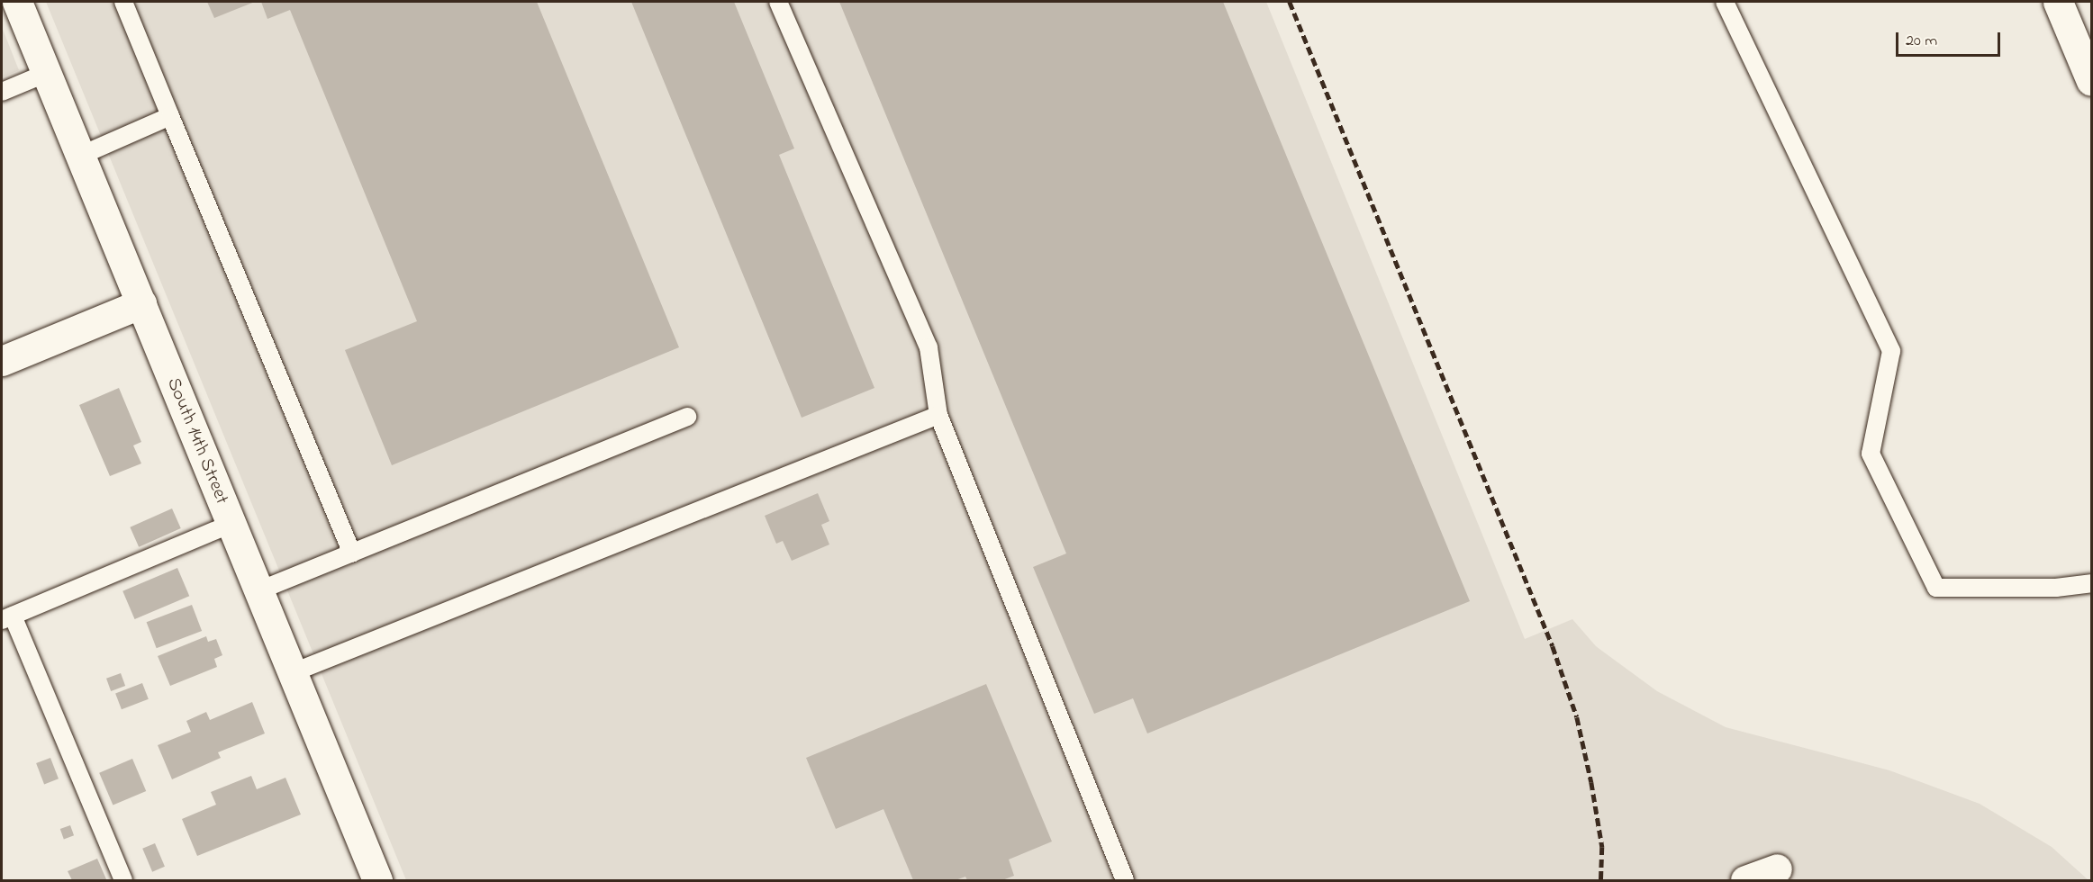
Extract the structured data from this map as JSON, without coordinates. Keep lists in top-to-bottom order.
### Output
{
  "streets": {
    "street": ["South 14th Street"]
  },
  "scale_bar": "20 m"
}
